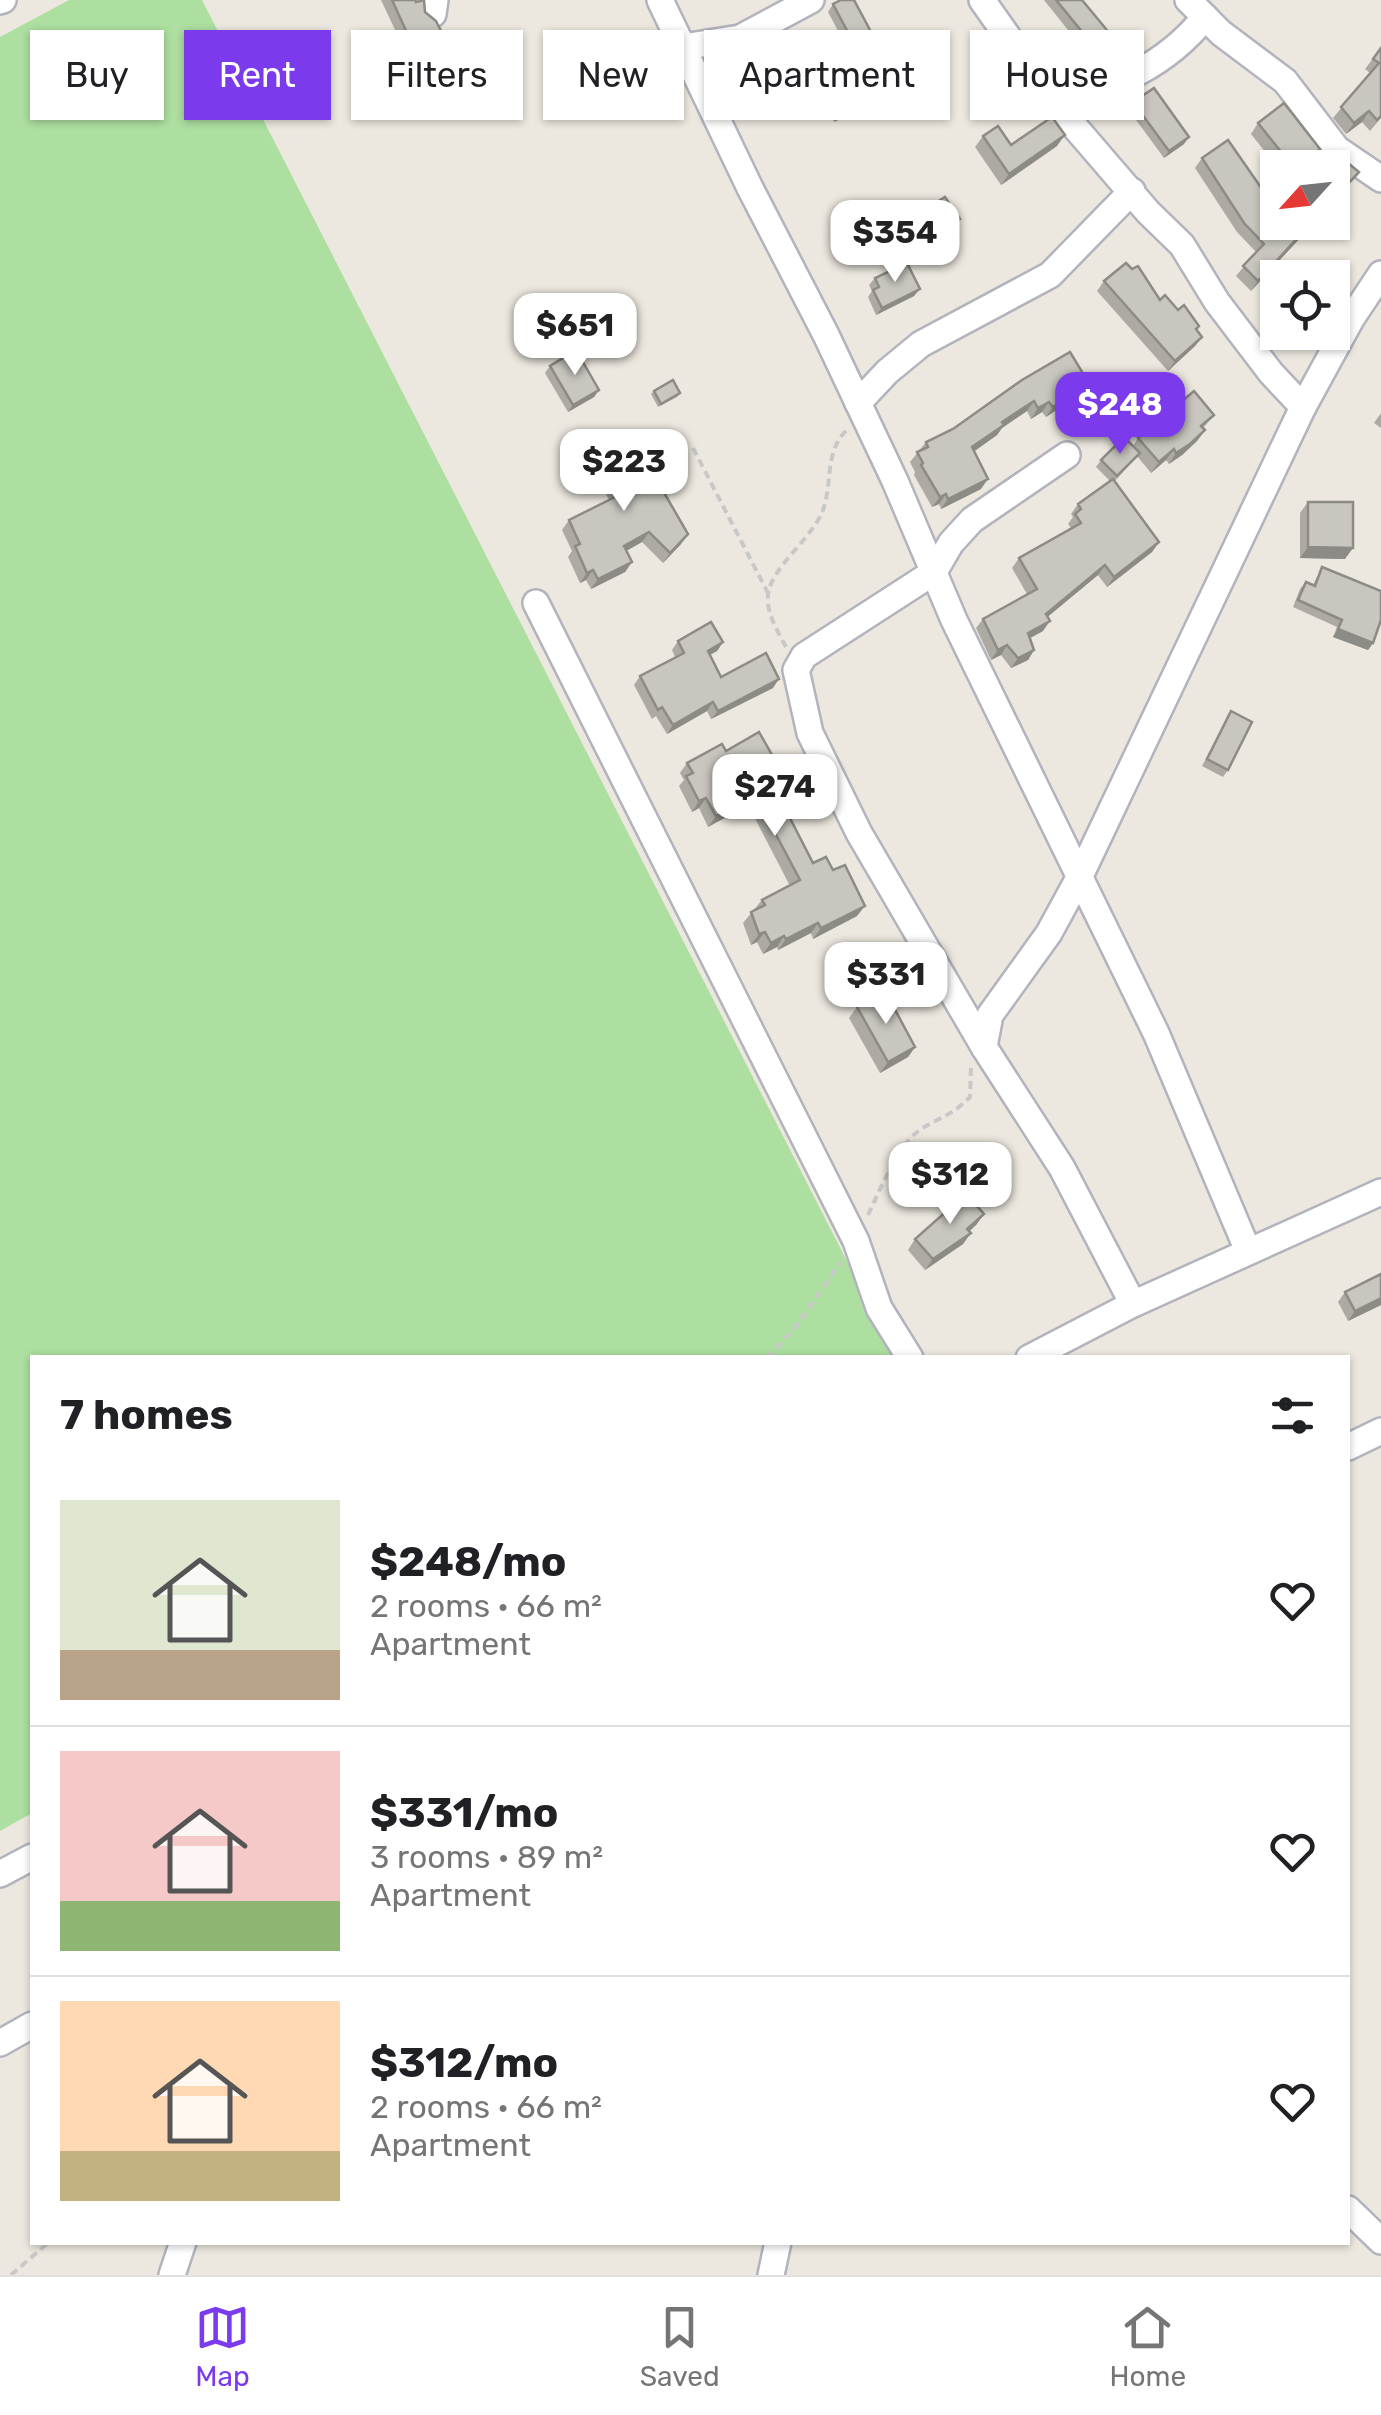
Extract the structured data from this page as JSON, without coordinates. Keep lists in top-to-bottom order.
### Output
{
  "north": "bottom left",
  "page": {
    "chip": [
      "Buy",
      "Rent",
      "Filters",
      "New",
      "Apartment",
      "House"
    ],
    "price": [
      "$354",
      "$651",
      "$248",
      "$223",
      "$274",
      "$331",
      "$312"
    ],
    "heading": "7 homes",
    "list": [
      {
        "name": "$248/mo",
        "note": "2 rooms · 66 m² · Apartment"
      },
      {
        "name": "$331/mo",
        "note": "3 rooms · 89 m² · Apartment"
      },
      {
        "name": "$312/mo",
        "note": "2 rooms · 66 m² · Apartment"
      }
    ],
    "tabs": ["Map", "Saved", "Home"]
  }
}
